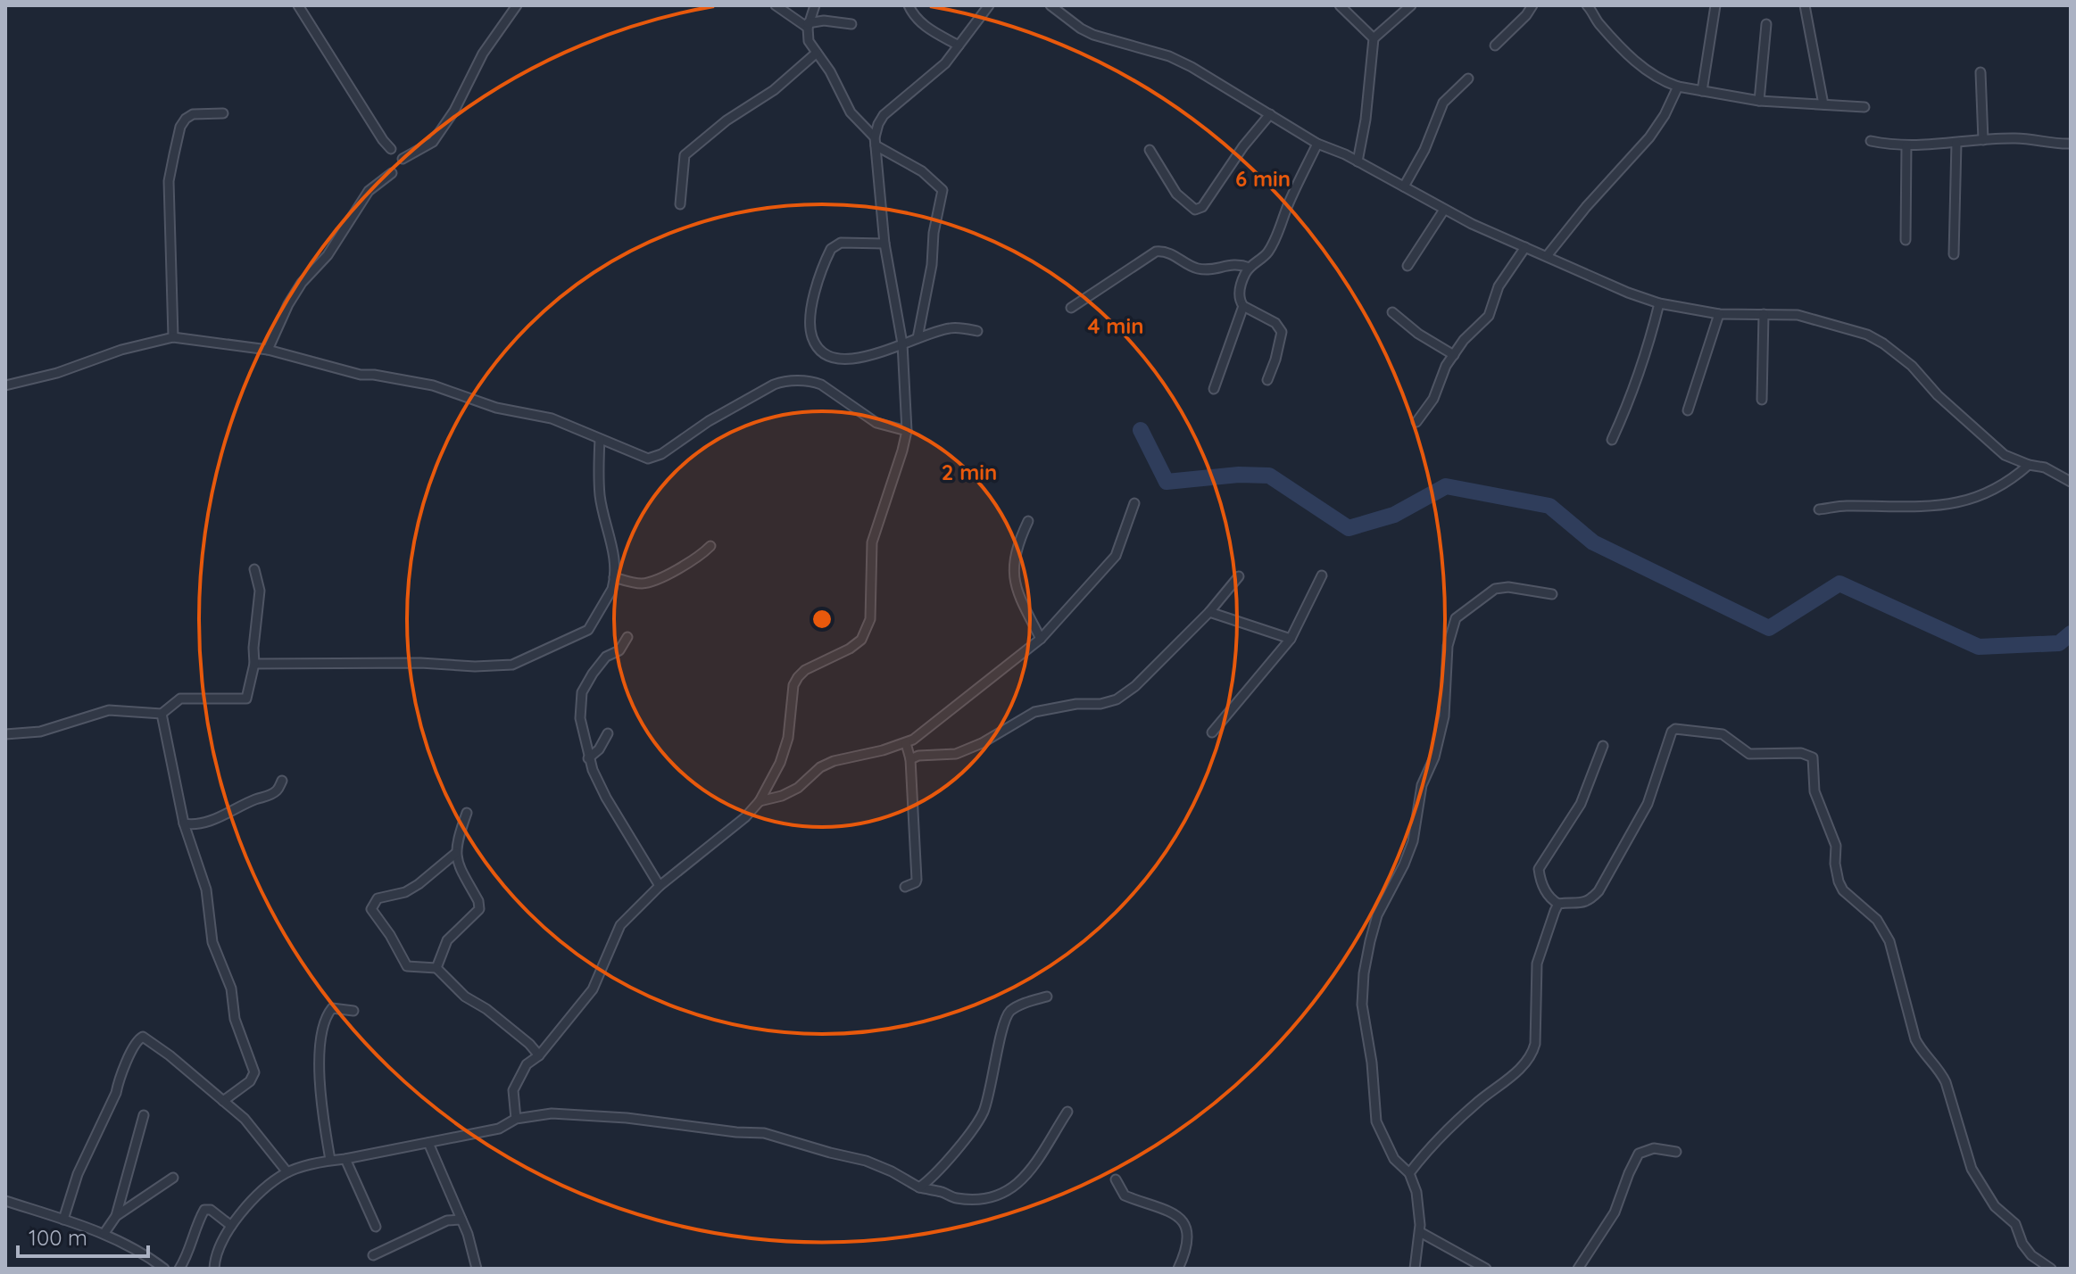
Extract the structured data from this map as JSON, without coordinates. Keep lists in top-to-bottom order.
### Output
{
  "scale_bar": "100 m",
  "rings": ["6 min", "4 min", "2 min"]
}
